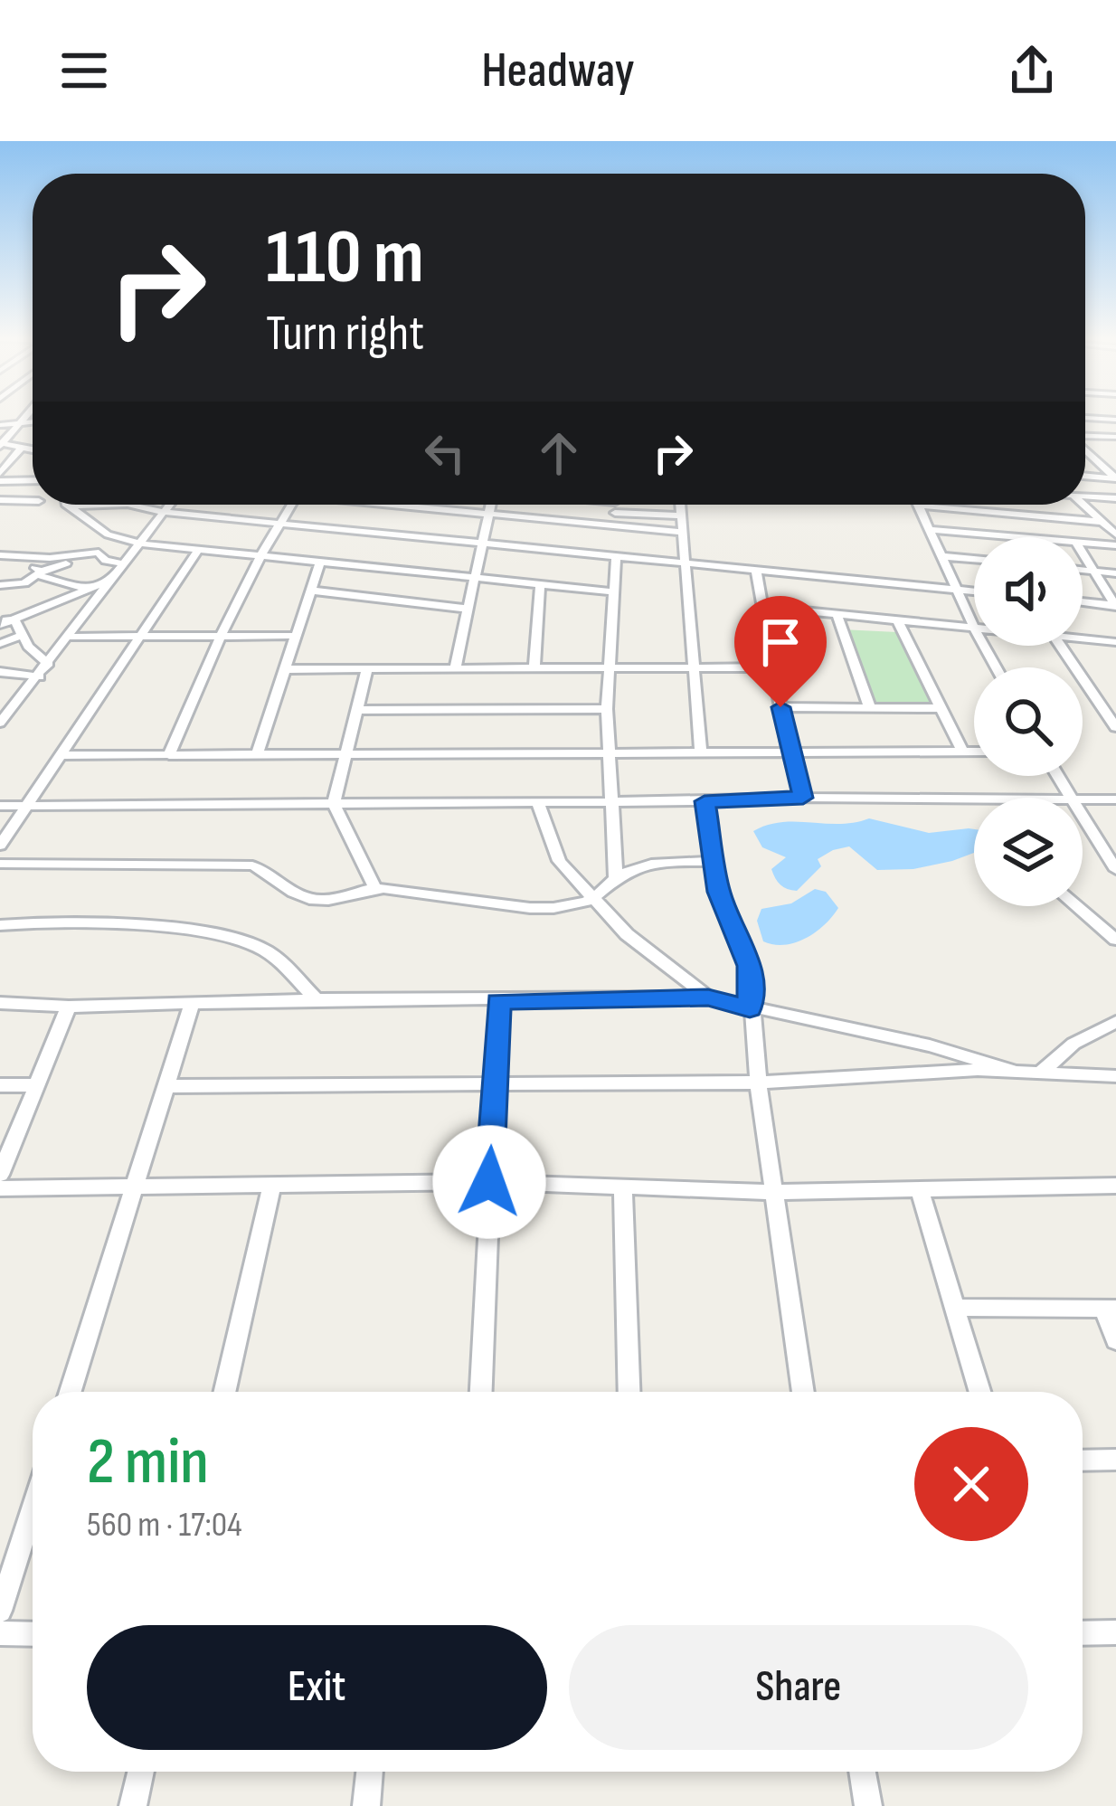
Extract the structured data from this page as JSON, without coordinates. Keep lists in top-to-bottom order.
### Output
{
  "page": {
    "header": "Headway",
    "turn": ["110 m", "Turn right"],
    "heading": ["2 min", "560 m · 17:04"],
    "buttons": ["Exit", "Share"]
  }
}
